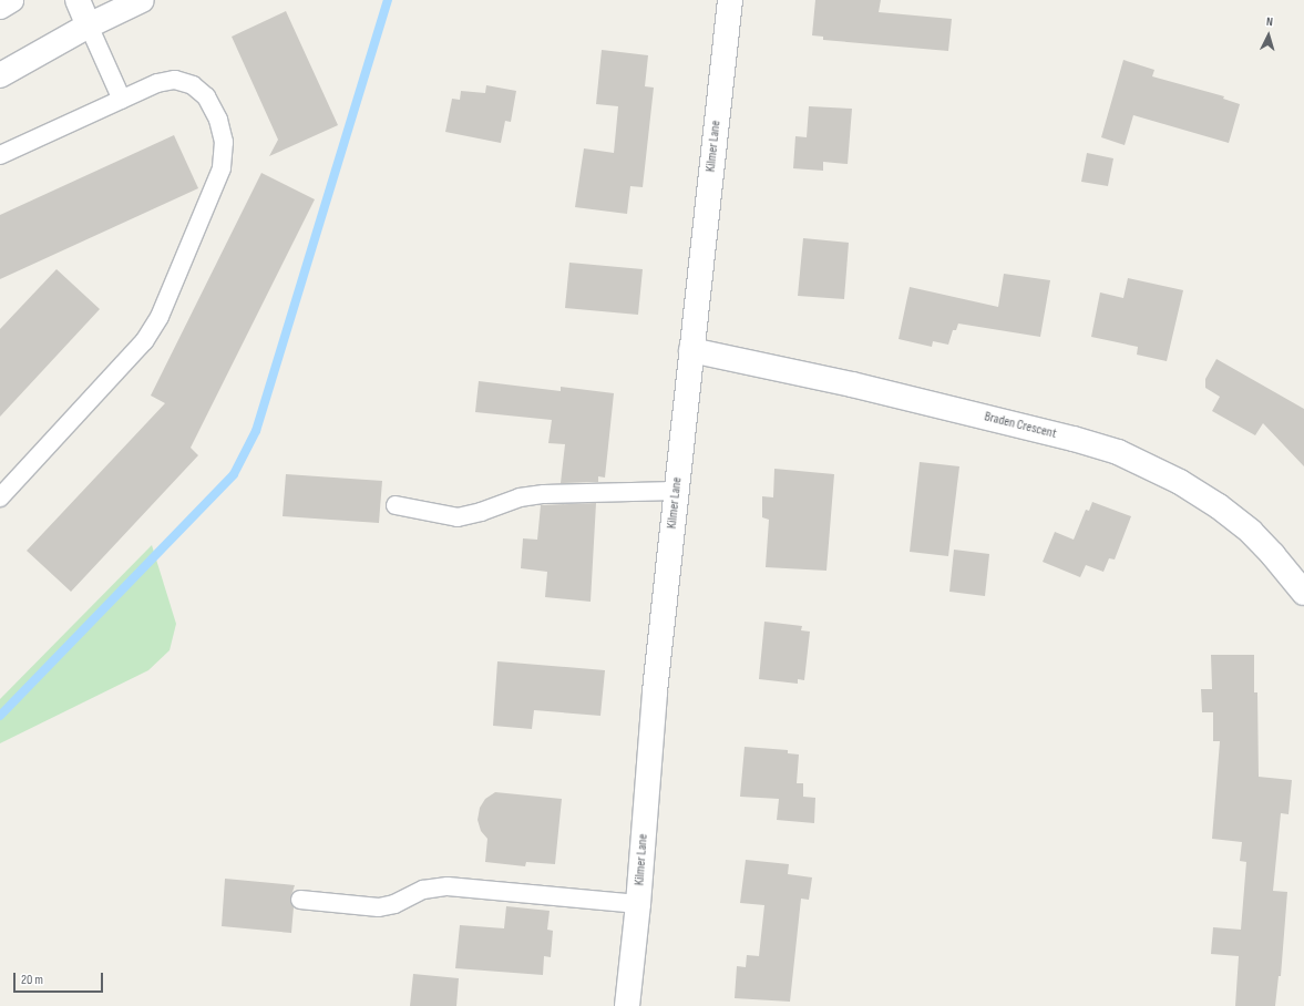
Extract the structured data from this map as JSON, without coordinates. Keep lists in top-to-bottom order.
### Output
{
  "streets": {
    "street": ["Kilmer Lane", "Braden Crescent"]
  },
  "crossings": [
    ["Kilmer Lane", "Braden Crescent"]
  ],
  "scale_bar": "20 m",
  "north": "top"
}
